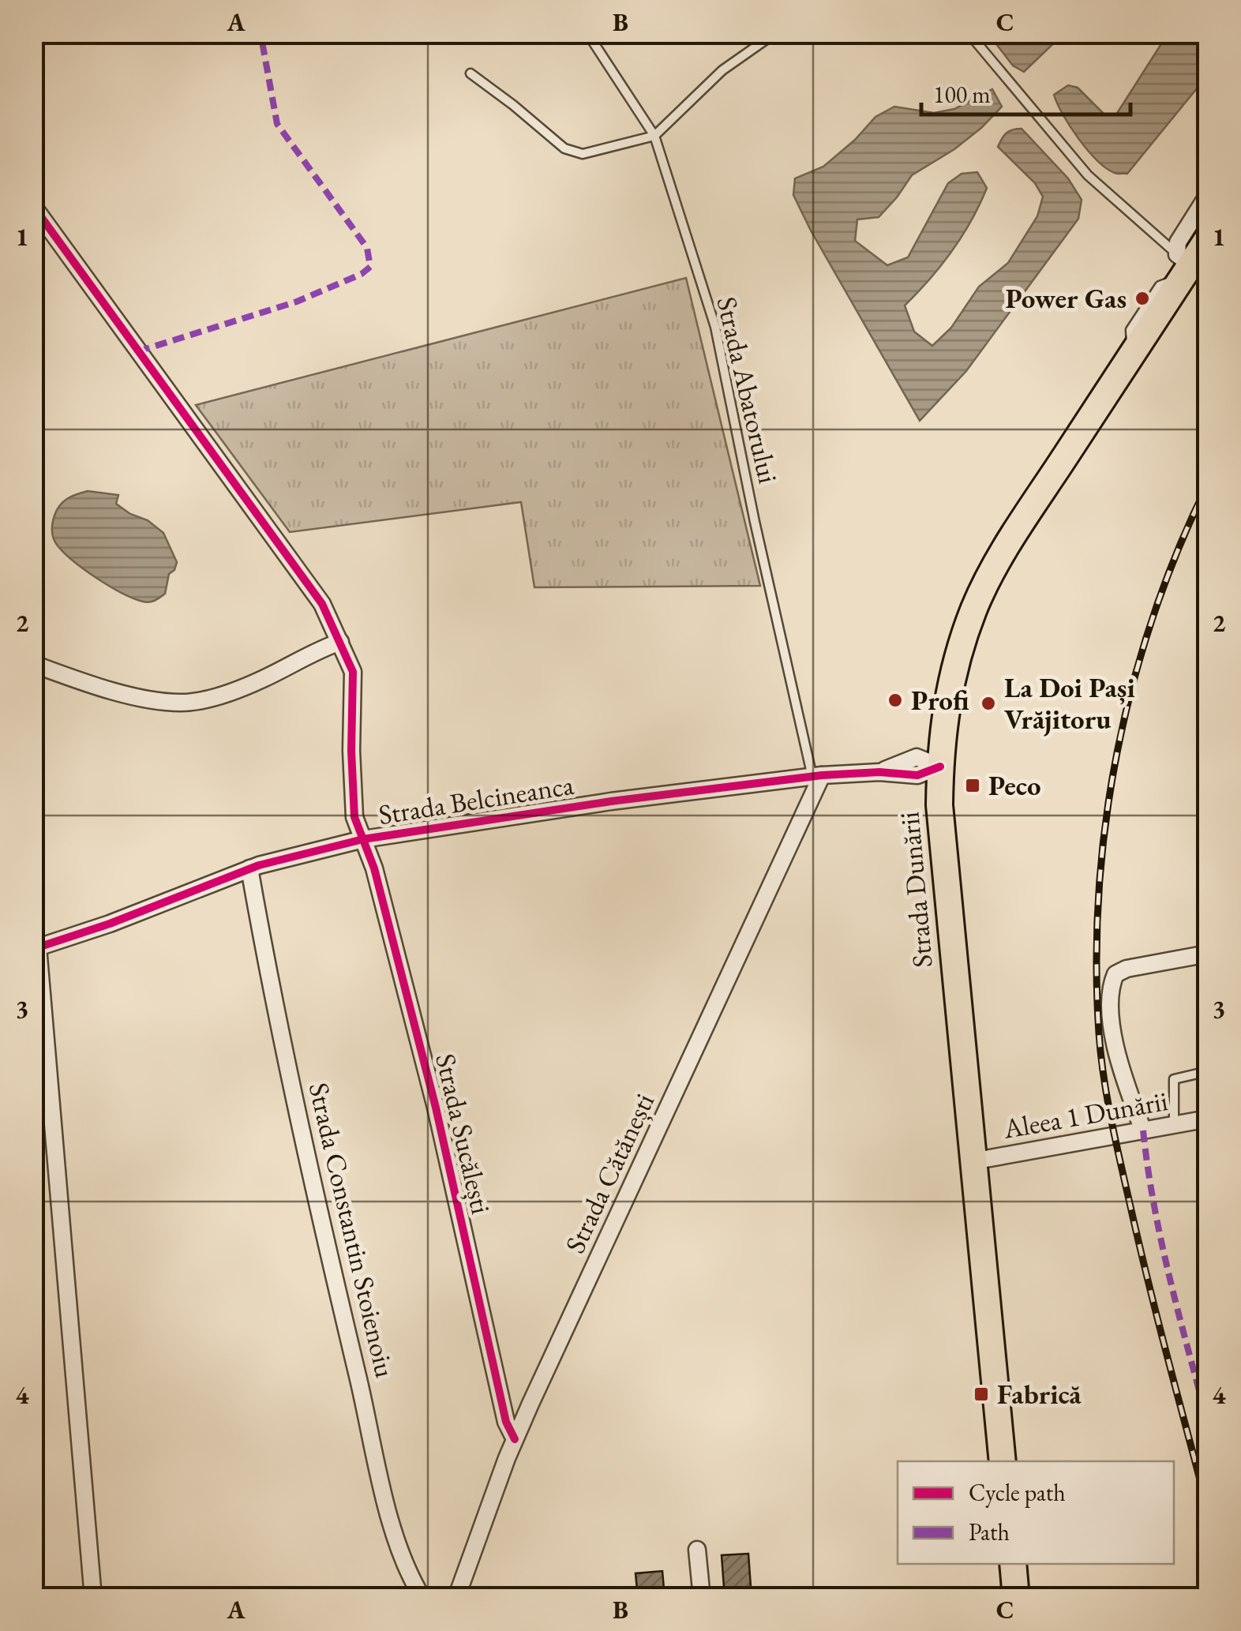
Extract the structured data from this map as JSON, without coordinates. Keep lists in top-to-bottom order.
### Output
{
  "streets": {
    "highway": ["Strada Dunării"],
    "street": [
      "Strada Belcineanca",
      "Aleea 1 Dunării",
      "Strada Sucălești",
      "Strada Cătănești",
      "Strada Constantin Stoienoiu"
    ],
    "lane": ["Strada Abatorului"]
  },
  "crossings": [
    ["Strada Abatorului", "Strada Belcineanca"],
    ["Strada Abatorului", "Strada Cătănești"],
    ["Strada Belcineanca", "Strada Dunării"],
    ["Strada Belcineanca", "Strada Sucălești"],
    ["Strada Belcineanca", "Strada Cătănești"],
    ["Strada Belcineanca", "Strada Constantin Stoienoiu"],
    ["Strada Dunării", "Aleea 1 Dunării"],
    ["Strada Sucălești", "Strada Cătănești"]
  ],
  "places": {
    "other": ["Power Gas", "Profi", "La Doi Pași Vrăjitoru"],
    "transit": ["Peco", "Fabrică"]
  },
  "legend": ["Cycle path", "Path"],
  "scale_bar": "100 m",
  "grid": {
    "columns": ["A", "B", "C"],
    "rows": [
      "1",
      "2",
      "3",
      "4"
    ]
  }
}
